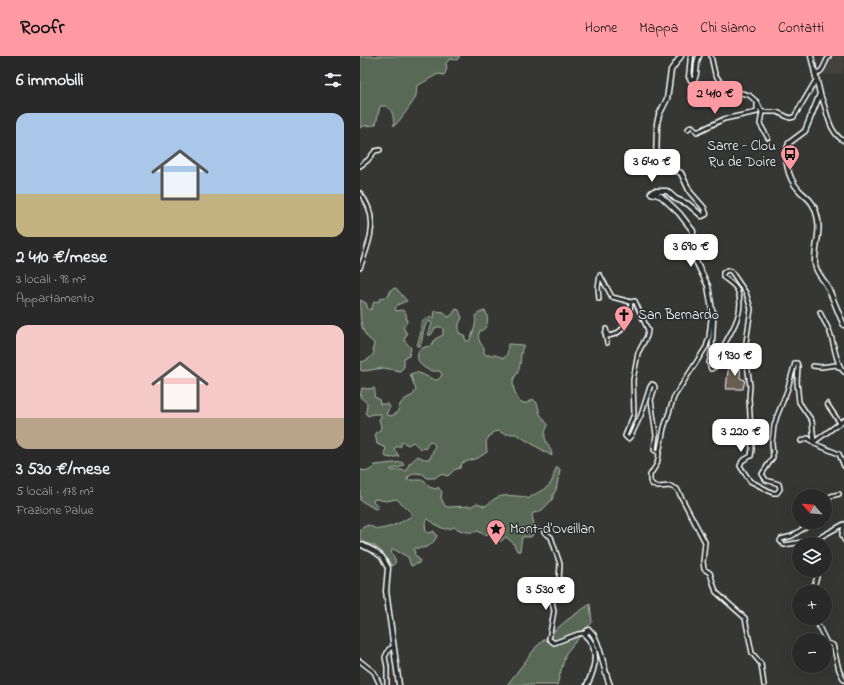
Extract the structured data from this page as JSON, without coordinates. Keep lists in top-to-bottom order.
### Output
{
  "places": {
    "bus stop": ["Sarre - Clou Ru de Doire"],
    "church": ["San Bernardo"],
    "place": ["Mont-d'Oveillan"]
  },
  "north": "top left",
  "page": {
    "header": "Roofr",
    "nav": [
      "Home",
      "Mappa",
      "Chi siamo",
      "Contatti"
    ],
    "heading": "6 immobili",
    "price": [
      "2 410 €",
      "3 640 €",
      "3 690 €",
      "1 930 €",
      "3 220 €",
      "3 530 €"
    ],
    "list": [
      {
        "name": "2 410 €/mese",
        "note": "3 locali · 98 m² · Appartamento"
      },
      {
        "name": "3 530 €/mese",
        "note": "5 locali · 178 m² · Frazione Palue"
      }
    ],
    "map_buttons": ["+", "−"]
  }
}
